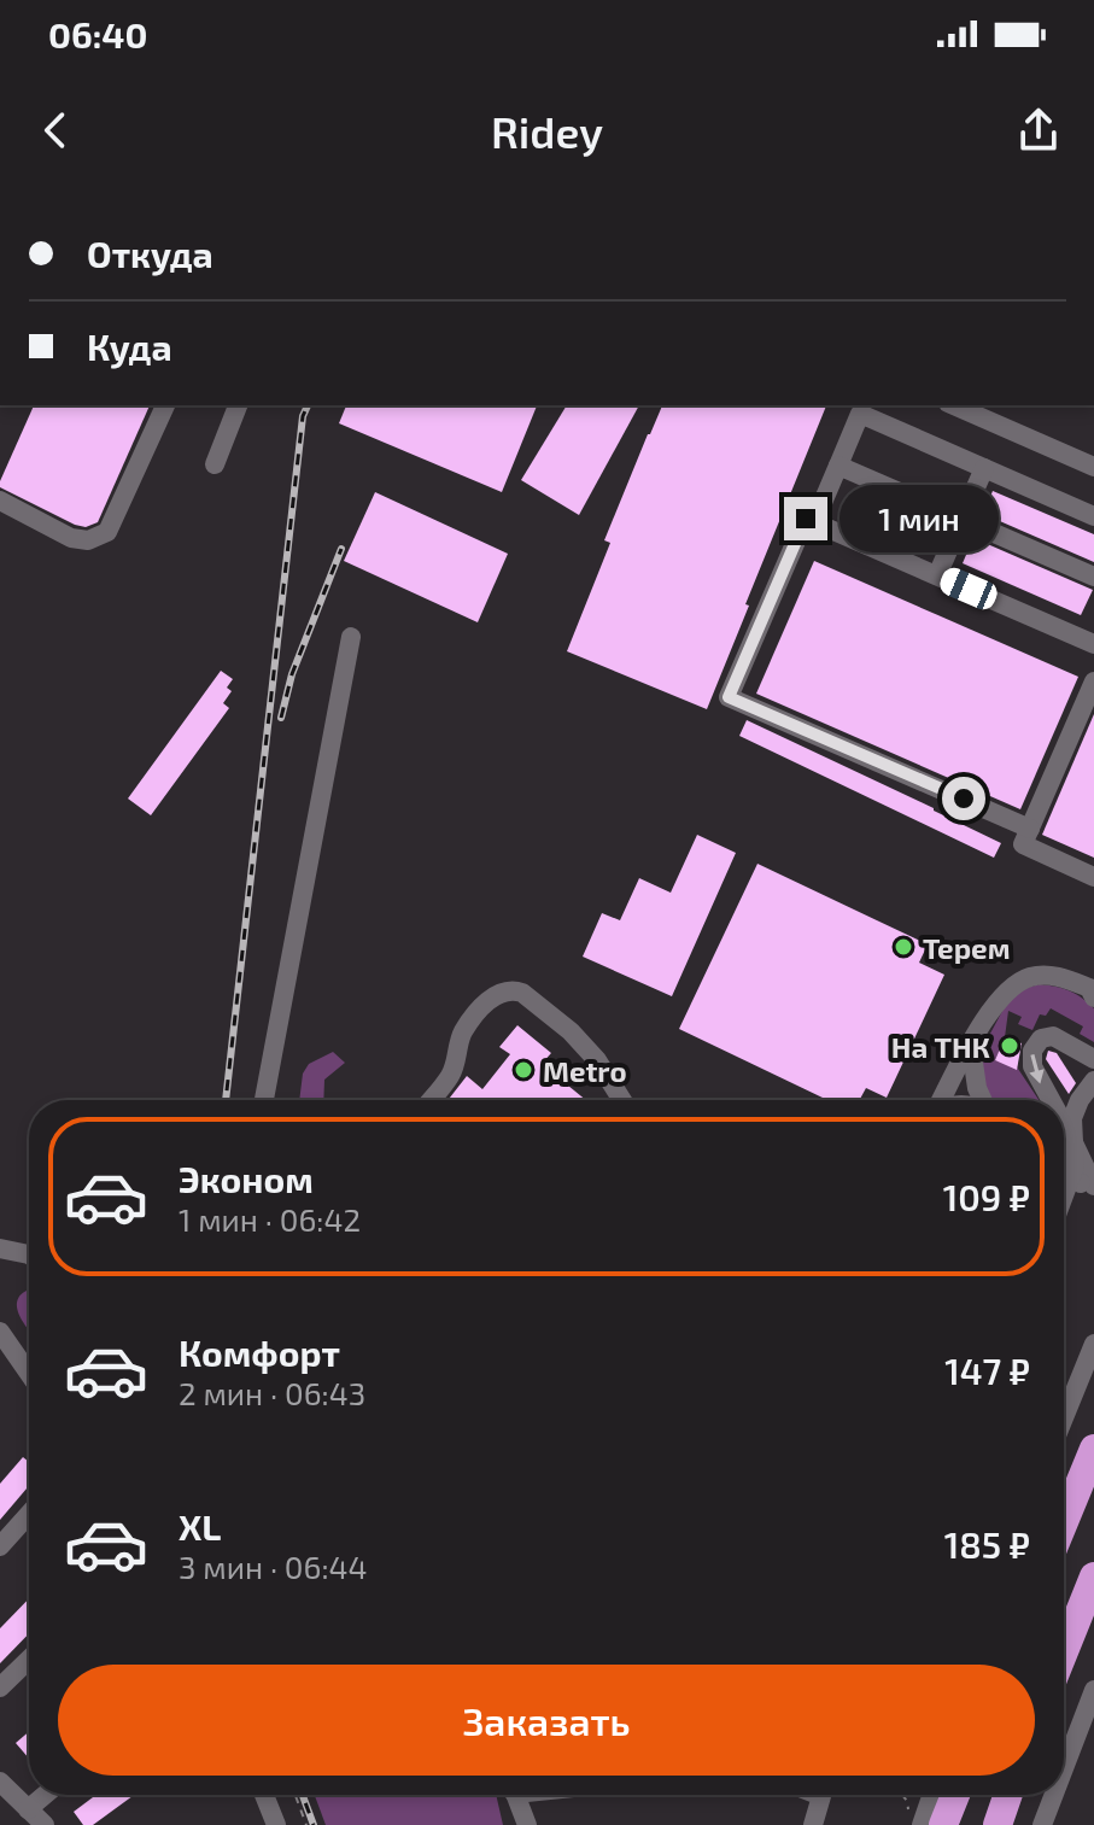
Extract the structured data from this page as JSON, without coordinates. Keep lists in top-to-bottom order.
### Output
{
  "places": ["Терем", "На ТНК", "Metro"],
  "page": {
    "status": "06:40",
    "header": "Ridey",
    "banner": ["Откуда", "Куда"],
    "bubble": "1 мин",
    "list": [
      {
        "name": "Эконом",
        "note": "1 мин · 06:42",
        "value": "109 ₽"
      },
      {
        "name": "Комфорт",
        "note": "2 мин · 06:43",
        "value": "147 ₽"
      },
      {
        "name": "XL",
        "note": "3 мин · 06:44",
        "value": "185 ₽"
      }
    ],
    "buttons": "Заказать"
  }
}
